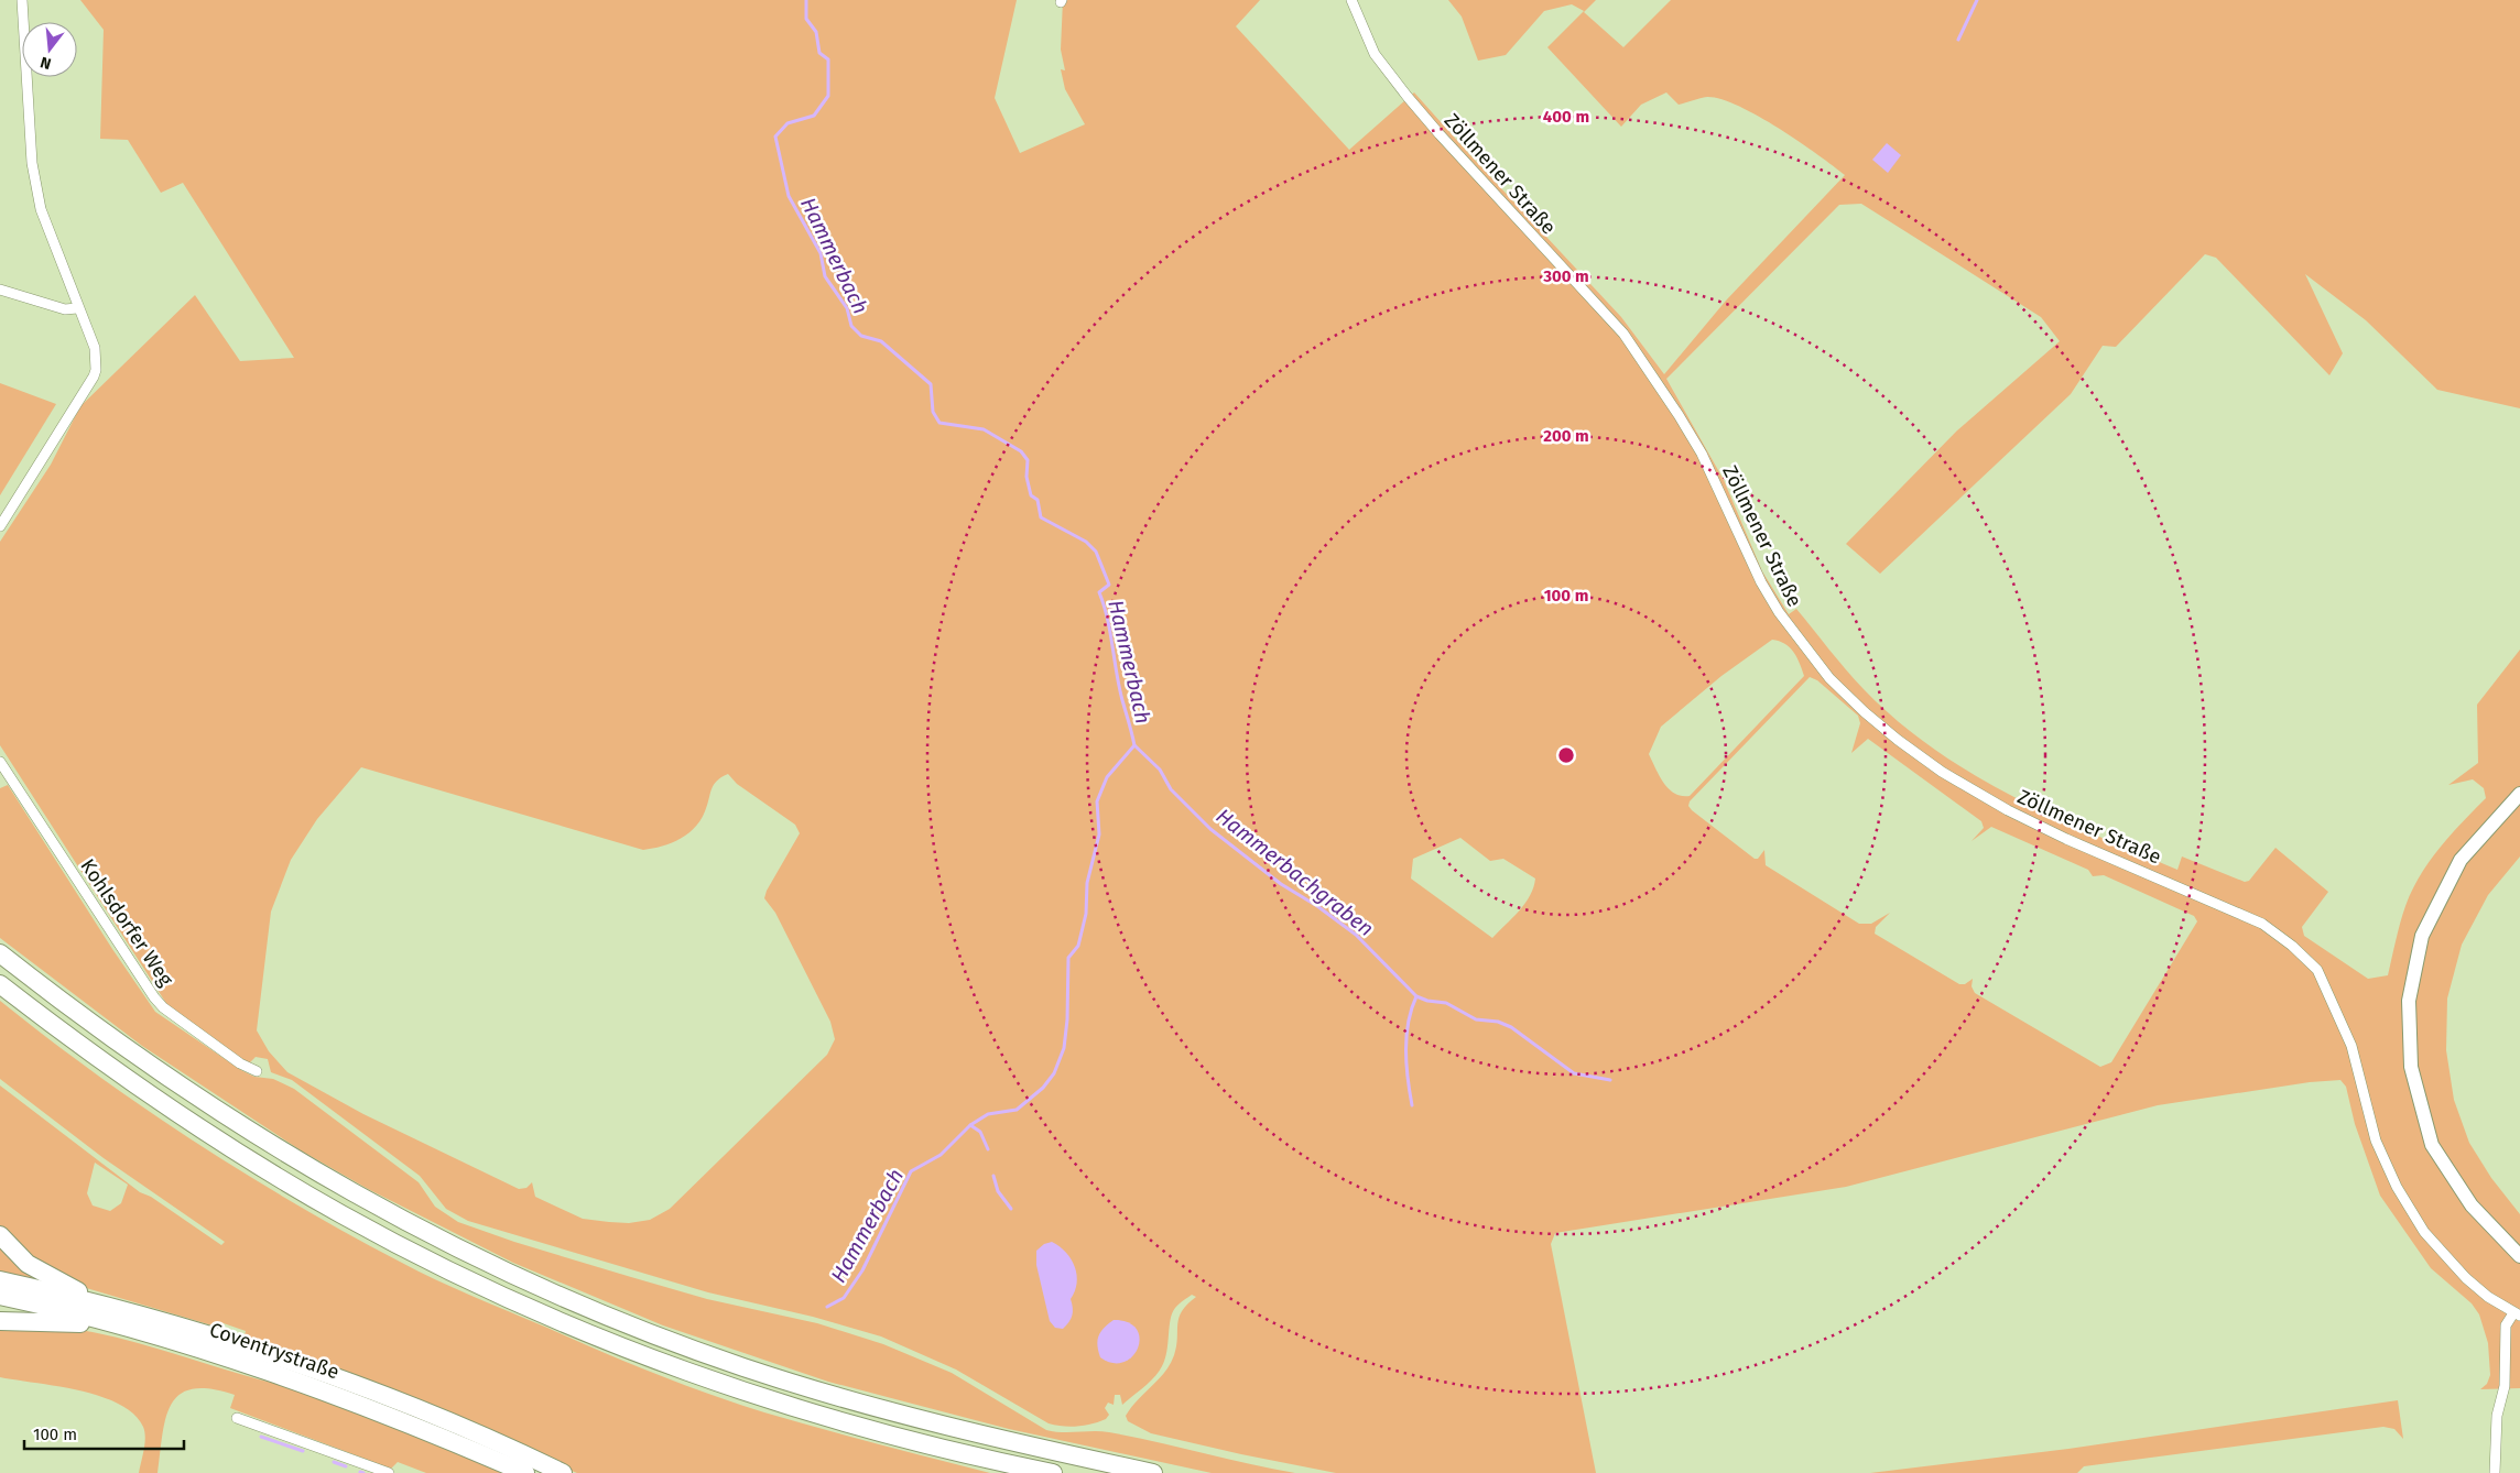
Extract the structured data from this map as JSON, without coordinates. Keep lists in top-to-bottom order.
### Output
{
  "streets": {
    "highway": ["Coventrystraße"],
    "street": ["Zöllmener Straße", "Kohlsdorfer Weg"]
  },
  "water": ["Hammerbach", "Hammerbachgraben"],
  "scale_bar": "100 m",
  "north": "bottom",
  "rings": [
    "400 m",
    "300 m",
    "200 m",
    "100 m"
  ]
}
